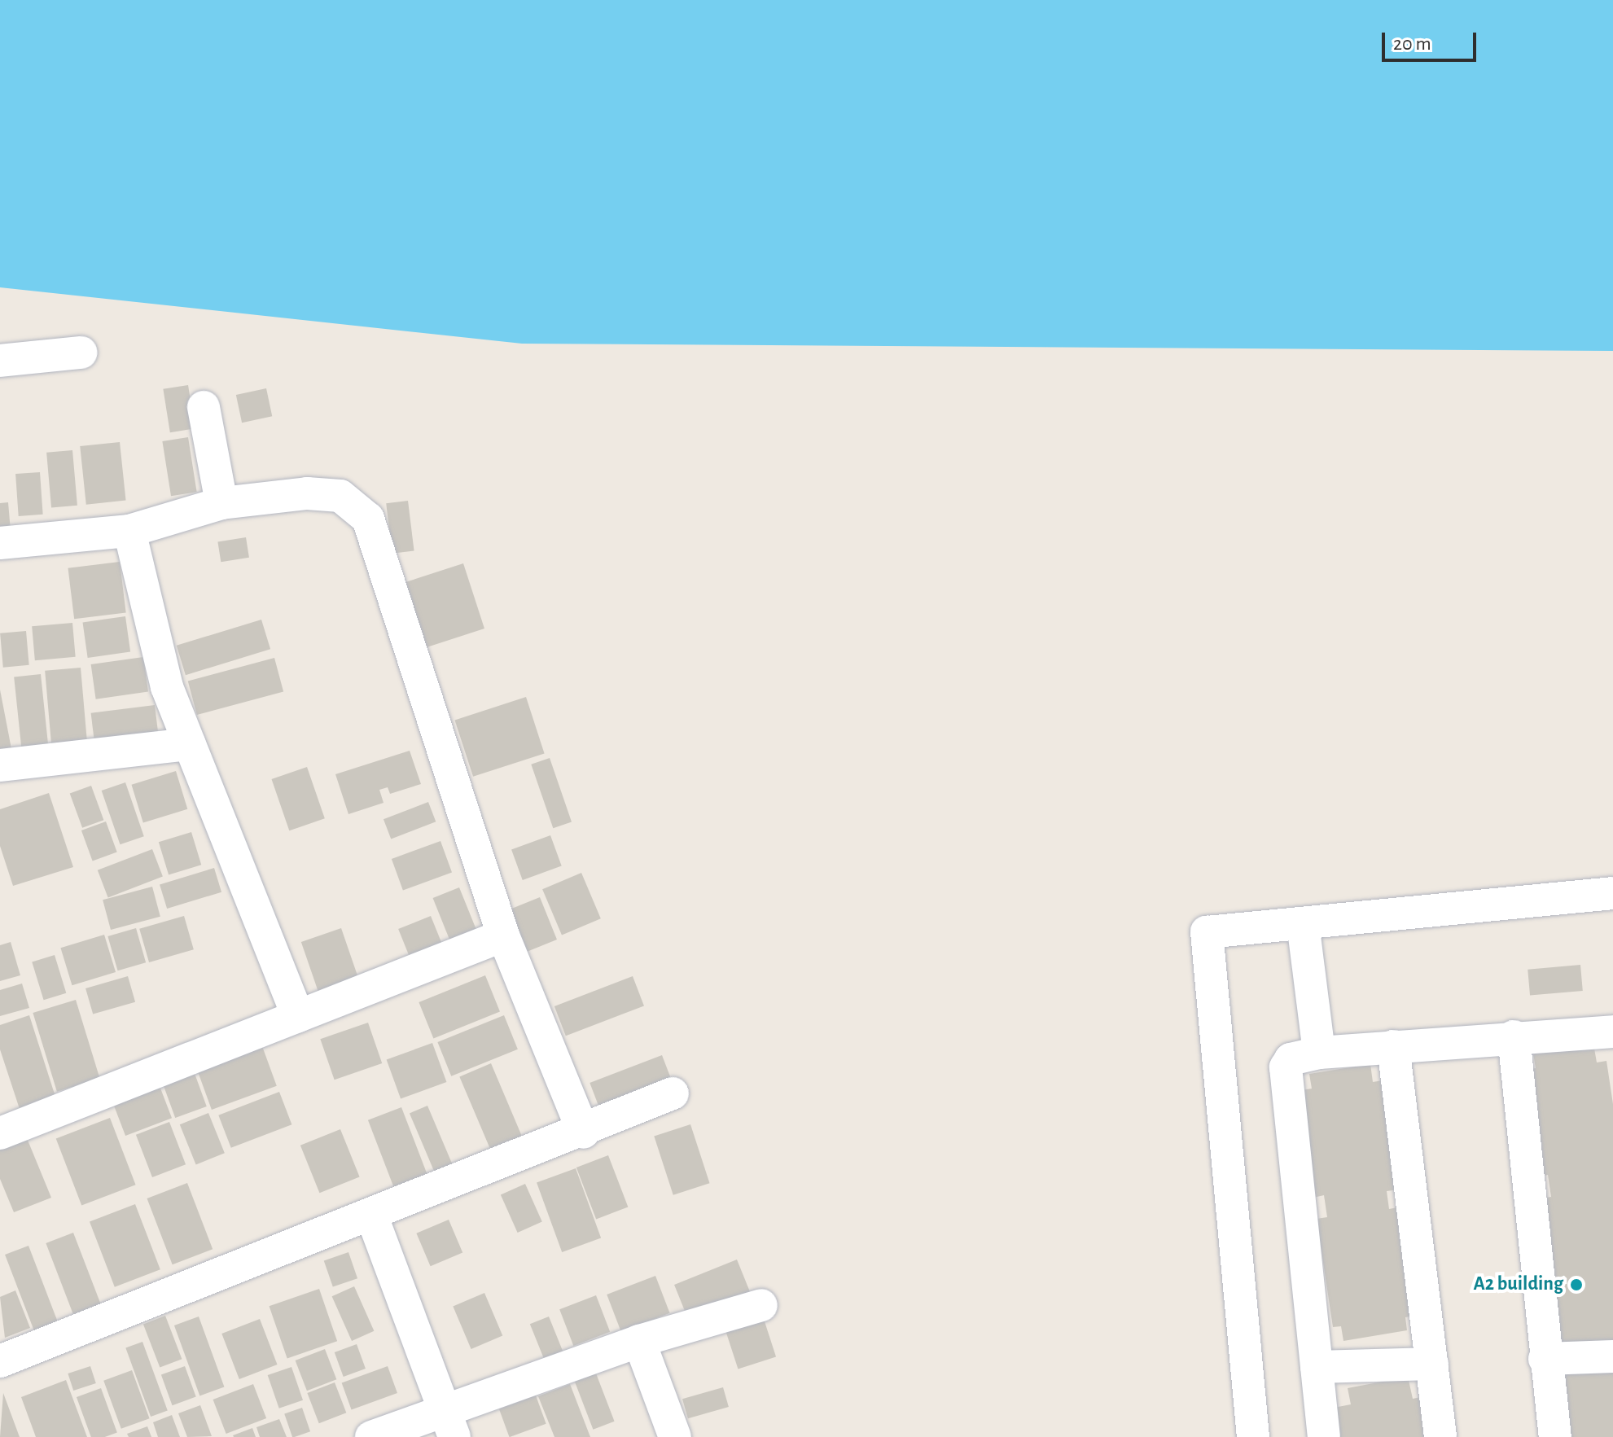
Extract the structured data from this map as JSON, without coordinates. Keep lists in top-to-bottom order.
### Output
{
  "places": ["A2 building"],
  "scale_bar": "20 m"
}
